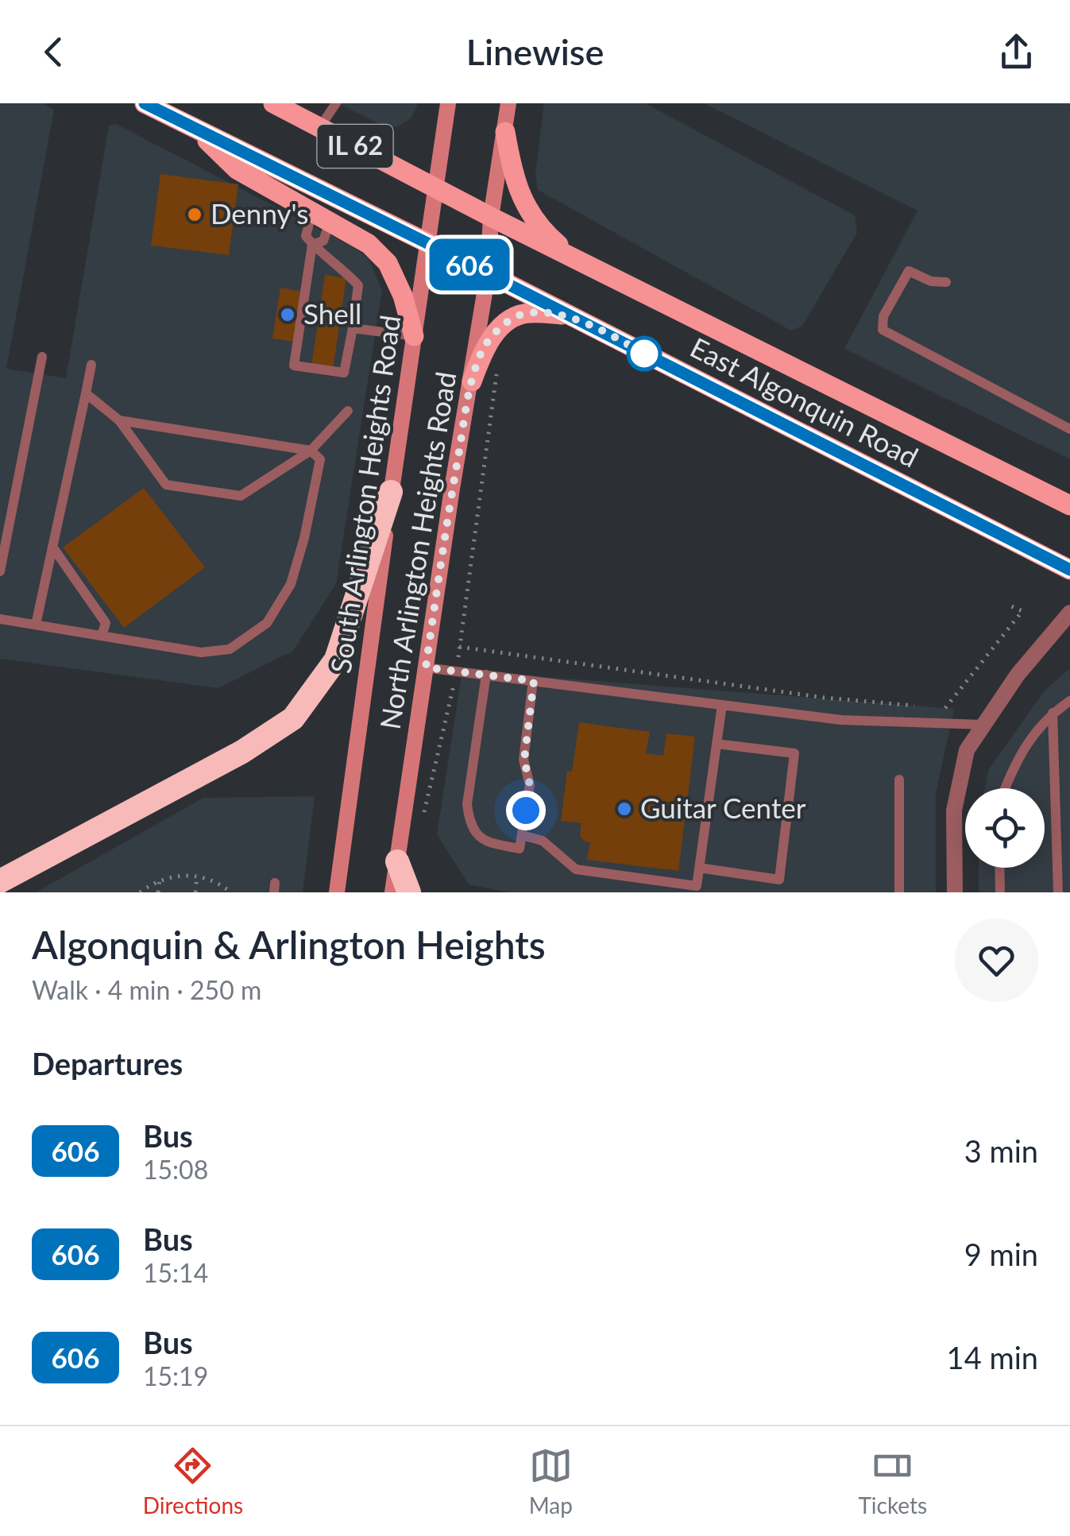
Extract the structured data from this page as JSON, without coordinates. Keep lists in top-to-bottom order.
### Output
{
  "streets": {
    "main road": [
      "IL 62",
      "East Algonquin Road",
      "South Arlington Heights Road",
      "North Arlington Heights Road"
    ]
  },
  "crossings": [
    ["IL 62", "East Algonquin Road"],
    ["IL 62", "South Arlington Heights Road"],
    ["East Algonquin Road", "South Arlington Heights Road"],
    ["East Algonquin Road", "North Arlington Heights Road"]
  ],
  "places": ["Denny's", "Shell", "Guitar Center"],
  "lines": ["bus line 606"],
  "page": {
    "header": "Linewise",
    "on_map": "606",
    "heading": [
      ["Algonquin & Arlington Heights", "Walk · 4 min · 250 m"],
      "Departures"
    ],
    "list": [
      {
        "mark": "606",
        "name": "Bus",
        "note": "15:08",
        "value": "3 min"
      },
      {
        "mark": "606",
        "name": "Bus",
        "note": "15:14",
        "value": "9 min"
      },
      {
        "mark": "606",
        "name": "Bus",
        "note": "15:19",
        "value": "14 min"
      }
    ],
    "tabs": ["Directions", "Map", "Tickets"]
  }
}
